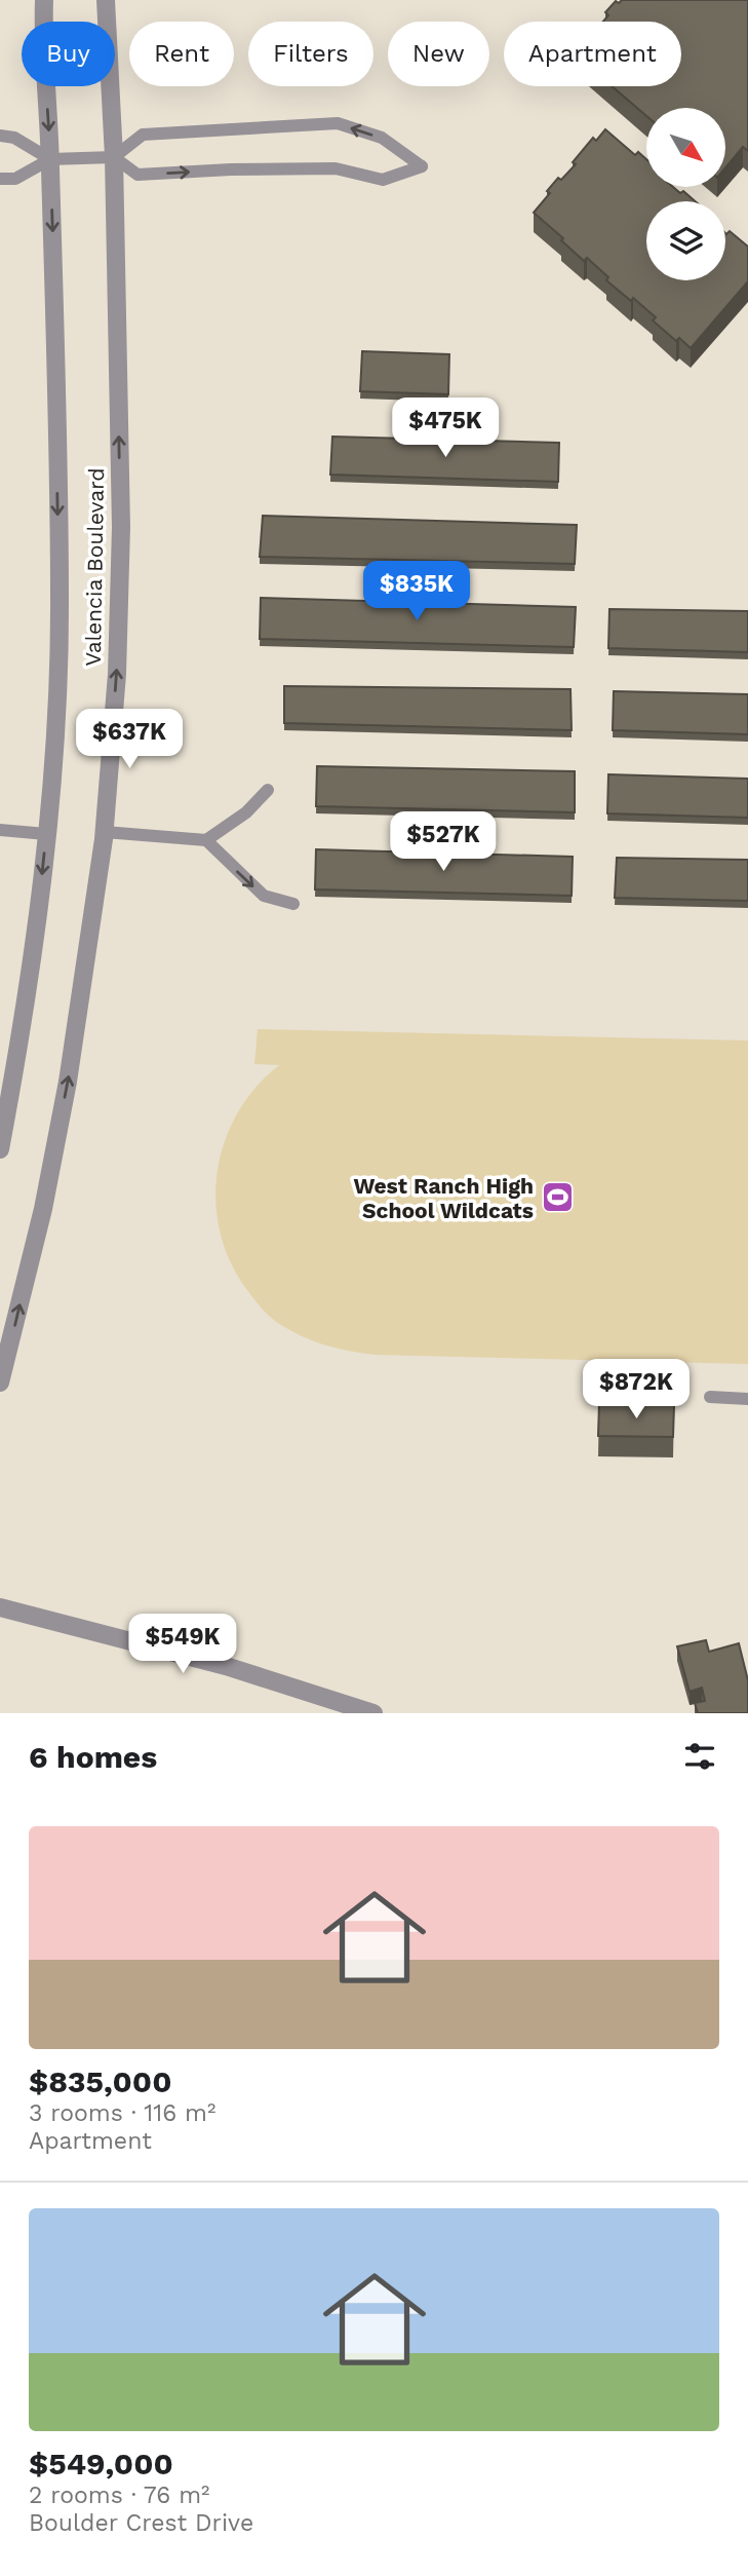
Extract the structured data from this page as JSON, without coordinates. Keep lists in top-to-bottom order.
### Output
{
  "streets": {
    "street": ["Valencia Boulevard"]
  },
  "places": {
    "sports": ["West Ranch High School Wildcats"]
  },
  "north": "bottom right",
  "page": {
    "chip": [
      "Buy",
      "Rent",
      "Filters",
      "New",
      "Apartment"
    ],
    "price": [
      "$475K",
      "$835K",
      "$637K",
      "$527K",
      "$872K",
      "$549K"
    ],
    "heading": "6 homes",
    "list": [
      {
        "name": "$835,000",
        "note": "3 rooms · 116 m² · Apartment"
      },
      {
        "name": "$549,000",
        "note": "2 rooms · 76 m² · Boulder Crest Drive"
      }
    ]
  }
}
